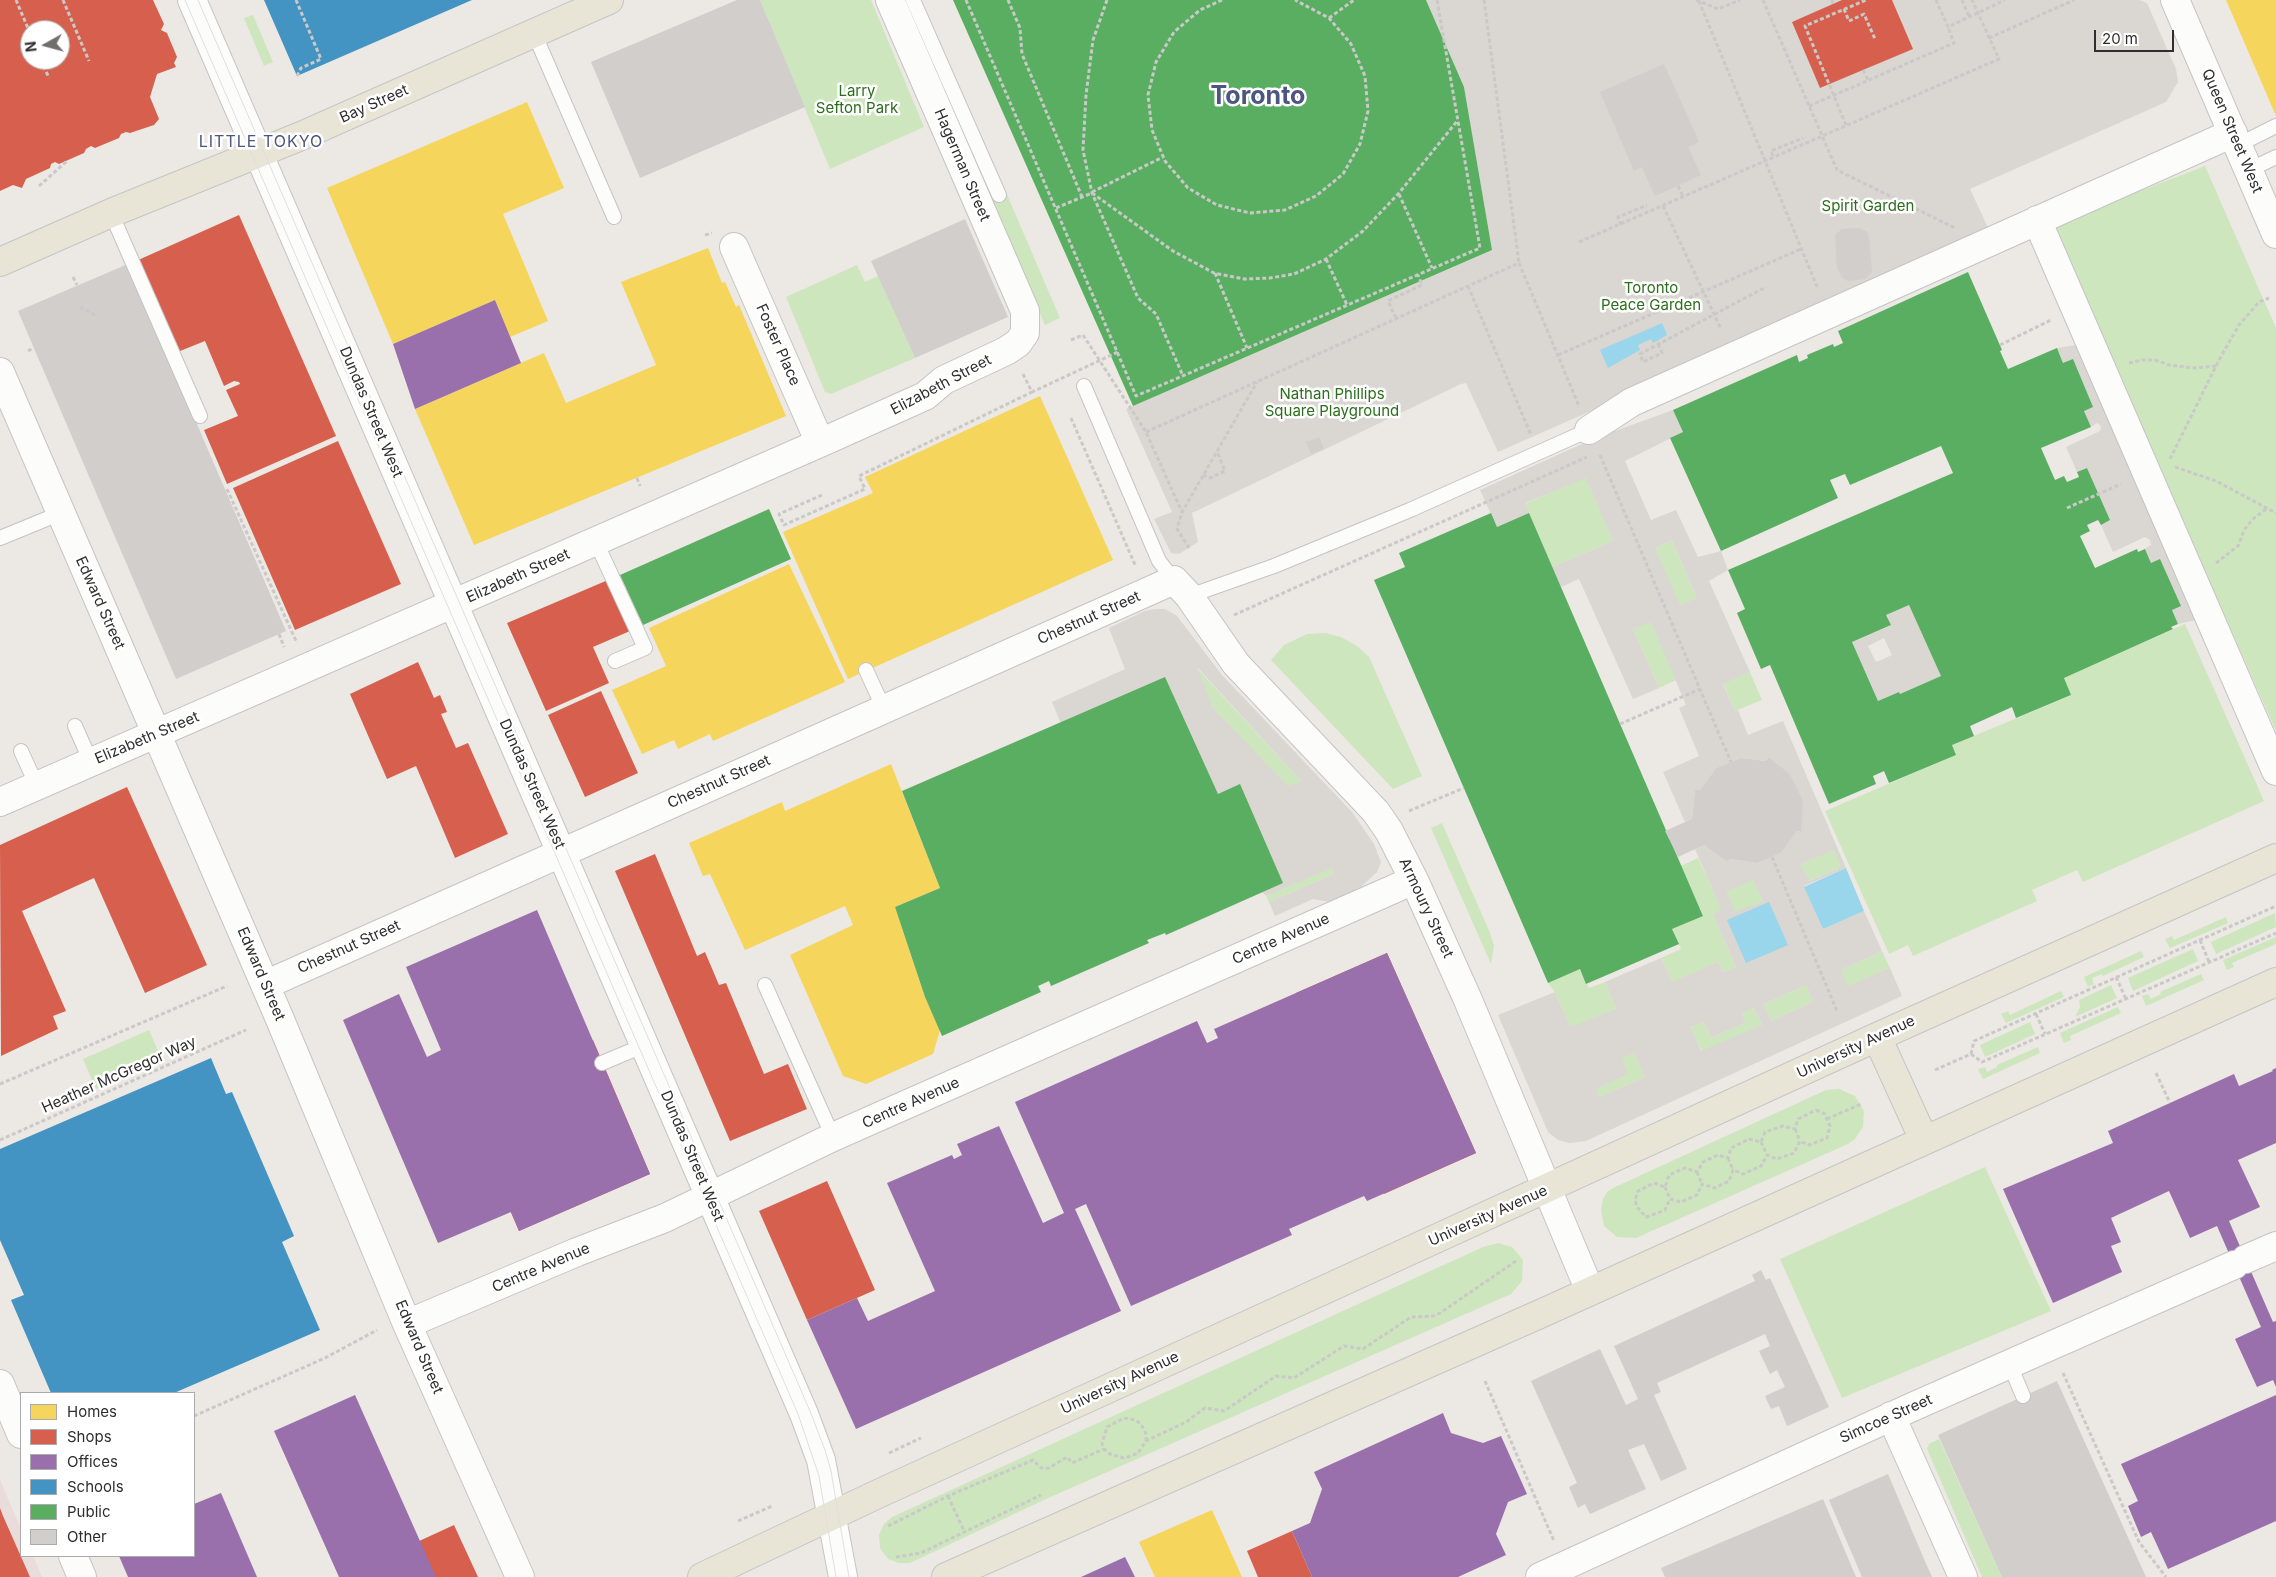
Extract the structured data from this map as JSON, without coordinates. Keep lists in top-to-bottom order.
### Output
{
  "streets": {
    "main road": ["Bay Street", "University Avenue"],
    "street": [
      "Queen Street West",
      "Hagerman Street",
      "Foster Place",
      "Elizabeth Street",
      "Dundas Street West",
      "Edward Street",
      "Chestnut Street",
      "Armoury Street",
      "Centre Avenue",
      "Simcoe Street"
    ],
    "path": ["Heather McGregor Way"]
  },
  "crossings": [
    ["Bay Street", "Dundas Street West"],
    ["Hagerman Street", "Elizabeth Street"],
    ["Foster Place", "Elizabeth Street"],
    ["Elizabeth Street", "Dundas Street West"],
    ["Elizabeth Street", "Edward Street"],
    ["Dundas Street West", "Chestnut Street"],
    ["Dundas Street West", "Centre Avenue"],
    ["Dundas Street West", "University Avenue"],
    ["Edward Street", "Chestnut Street"],
    ["Edward Street", "Centre Avenue"],
    ["Chestnut Street", "Armoury Street"],
    ["Armoury Street", "Centre Avenue"],
    ["Armoury Street", "University Avenue"]
  ],
  "districts": ["Toronto", "LITTLE TOKYO"],
  "parks": [
    "Larry Sefton Park",
    "Spirit Garden",
    "Toronto Peace Garden",
    "Nathan Phillips Square Playground"
  ],
  "legend": [
    "Homes",
    "Shops",
    "Offices",
    "Schools",
    "Public",
    "Other"
  ],
  "scale_bar": "20 m",
  "north": "left"
}
